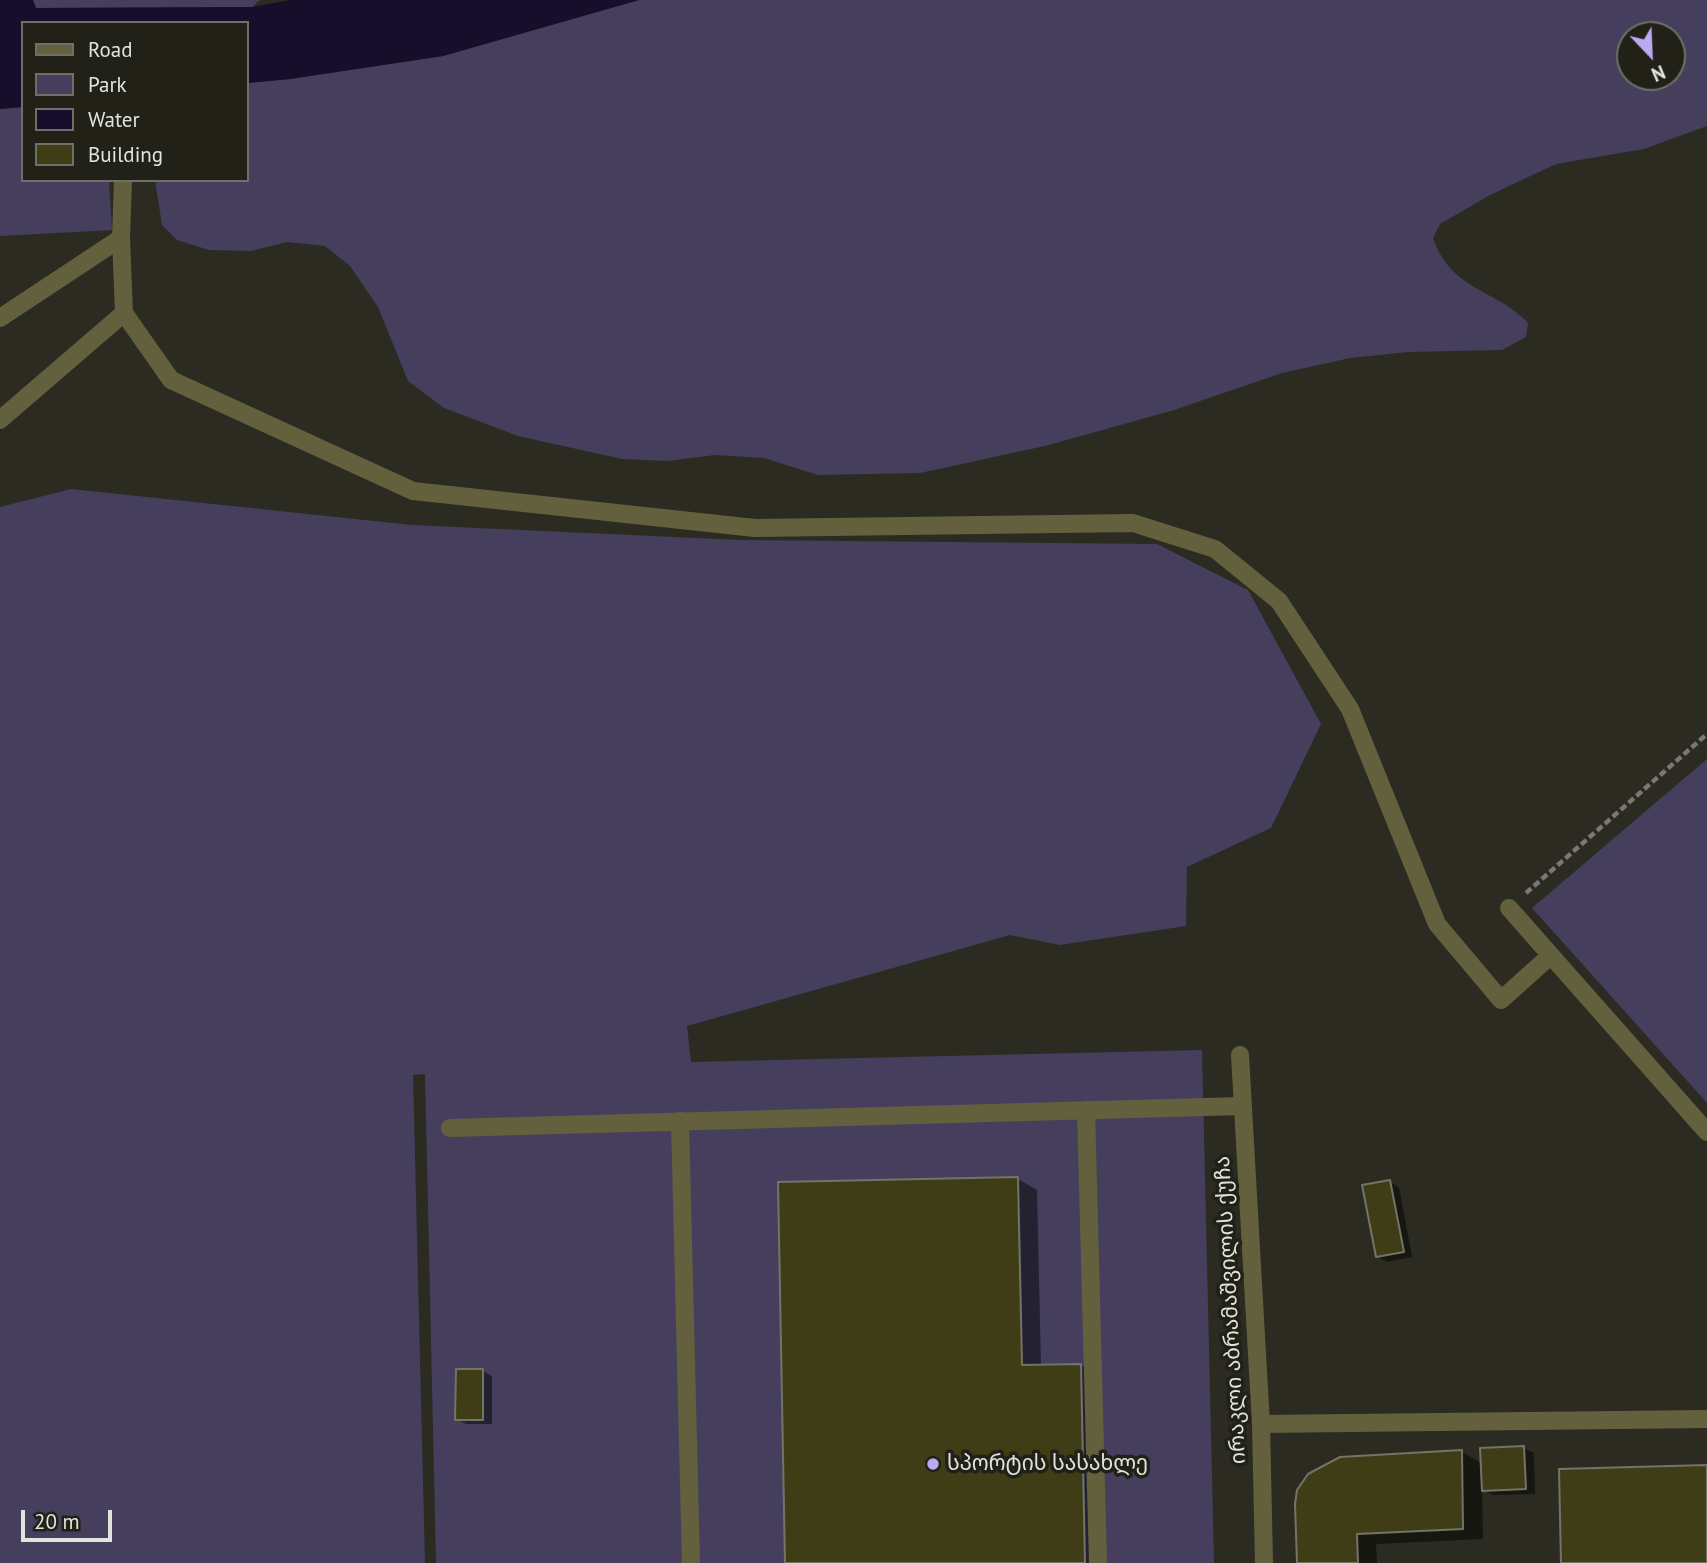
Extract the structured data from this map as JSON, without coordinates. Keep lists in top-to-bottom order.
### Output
{
  "streets": {
    "street": ["ირაკლი აბრამაშვილის ქუჩა"]
  },
  "places": ["სპორტის სასახლე"],
  "legend": [
    "Road",
    "Park",
    "Water",
    "Building"
  ],
  "scale_bar": "20 m",
  "north": "bottom right"
}
